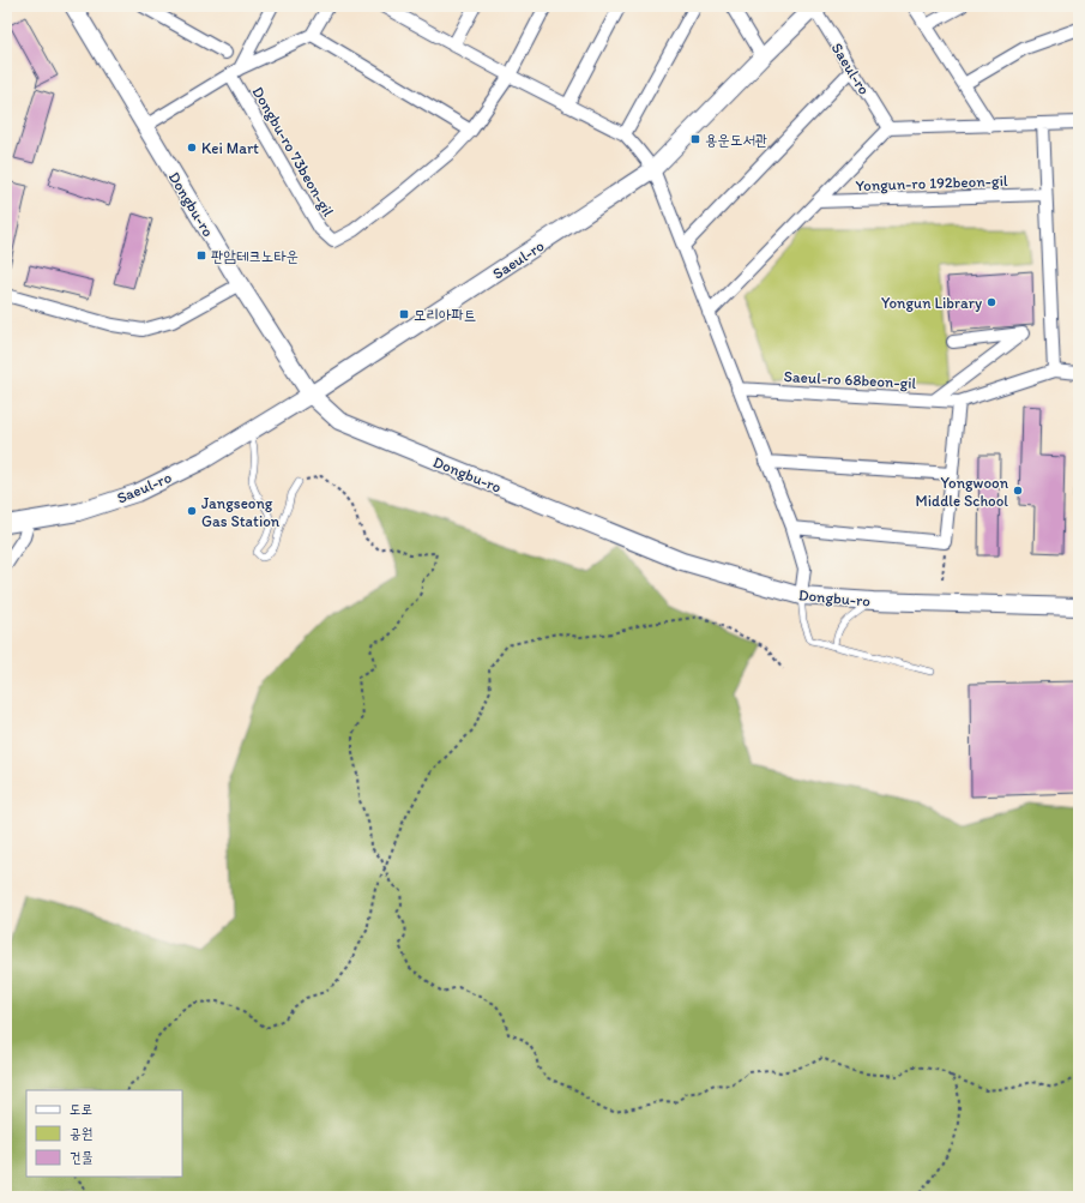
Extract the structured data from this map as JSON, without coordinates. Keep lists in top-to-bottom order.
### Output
{
  "streets": {
    "main road": ["Saeul-ro", "Dongbu-ro"],
    "street": ["Dongbu-ro 73beon-gil", "Yongun-ro 192beon-gil", "Saeul-ro 68beon-gil"]
  },
  "crossings": [
    ["Saeul-ro", "Yongun-ro 192beon-gil"],
    ["Saeul-ro", "Dongbu-ro"]
  ],
  "places": {
    "transit": ["용운도서관", "판암테크노타운", "모리아파트"],
    "other": [
      "Kei Mart",
      "Yongun Library",
      "Yongwoon Middle School",
      "Jangseong Gas Station"
    ]
  },
  "legend": ["도로", "공원", "건물"]
}
